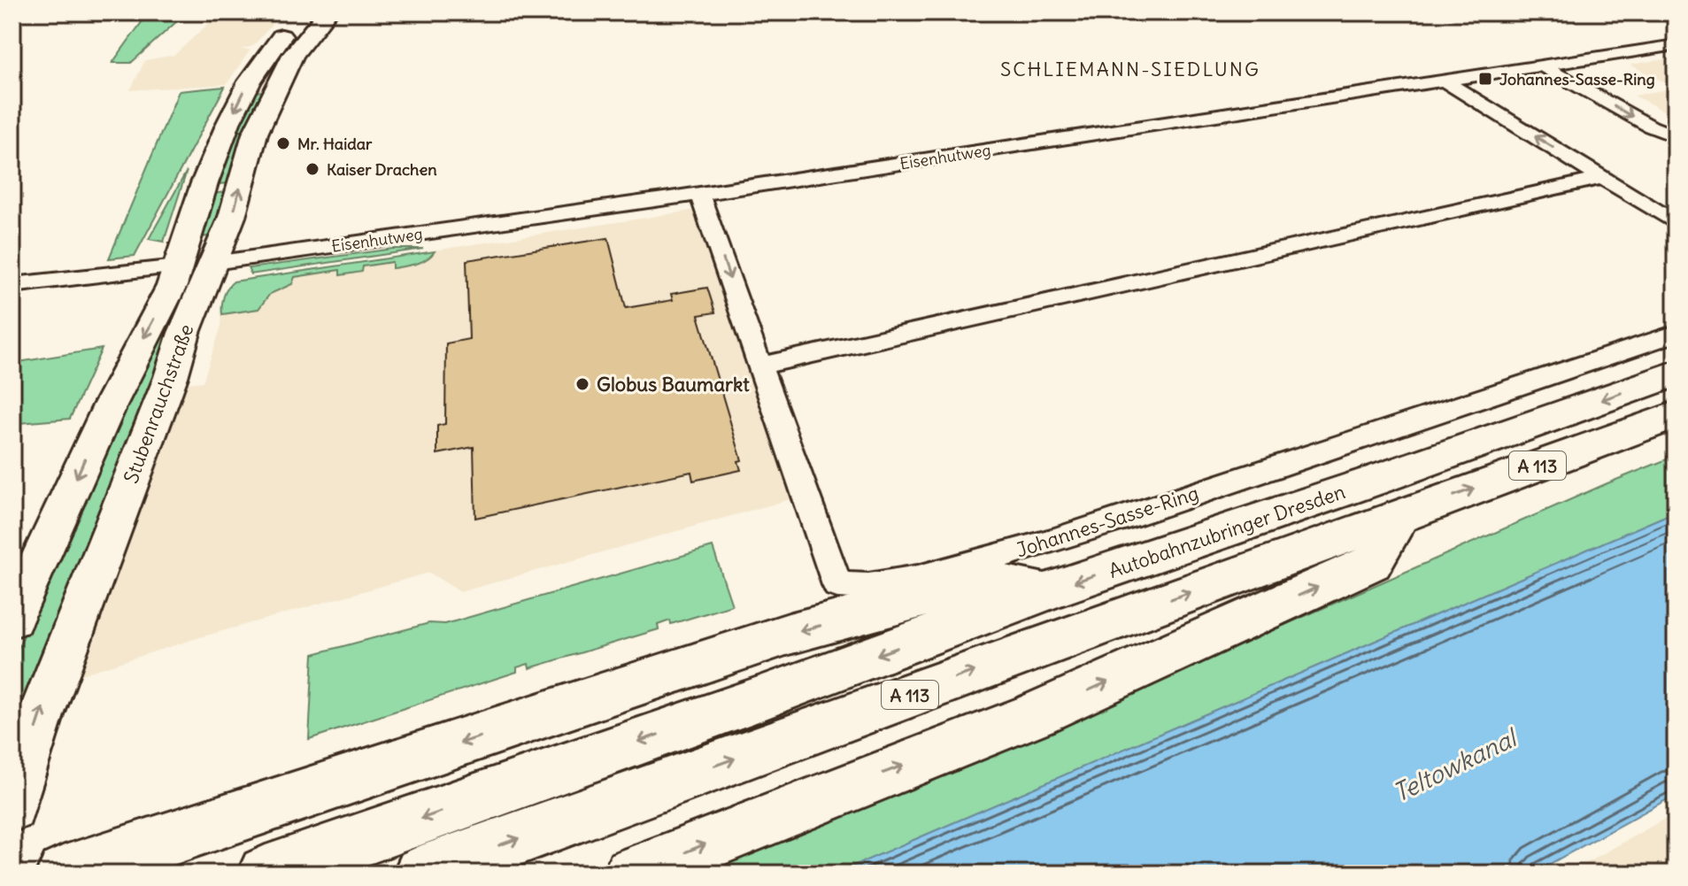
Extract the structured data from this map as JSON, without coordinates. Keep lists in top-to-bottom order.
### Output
{
  "streets": {
    "highway": ["A 113", "Autobahnzubringer Dresden"],
    "main road": ["Stubenrauchstraße"],
    "street": ["Eisenhutweg", "Johannes-Sasse-Ring"]
  },
  "crossings": [
    ["Eisenhutweg", "Stubenrauchstraße"],
    ["Eisenhutweg", "Johannes-Sasse-Ring"],
    ["A 113", "Autobahnzubringer Dresden"]
  ],
  "districts": ["SCHLIEMANN-SIEDLUNG"],
  "water": ["Teltowkanal"],
  "places": {
    "transit": ["Johannes-Sasse-Ring"],
    "other": ["Mr. Haidar", "Kaiser Drachen", "Globus Baumarkt"]
  }
}
